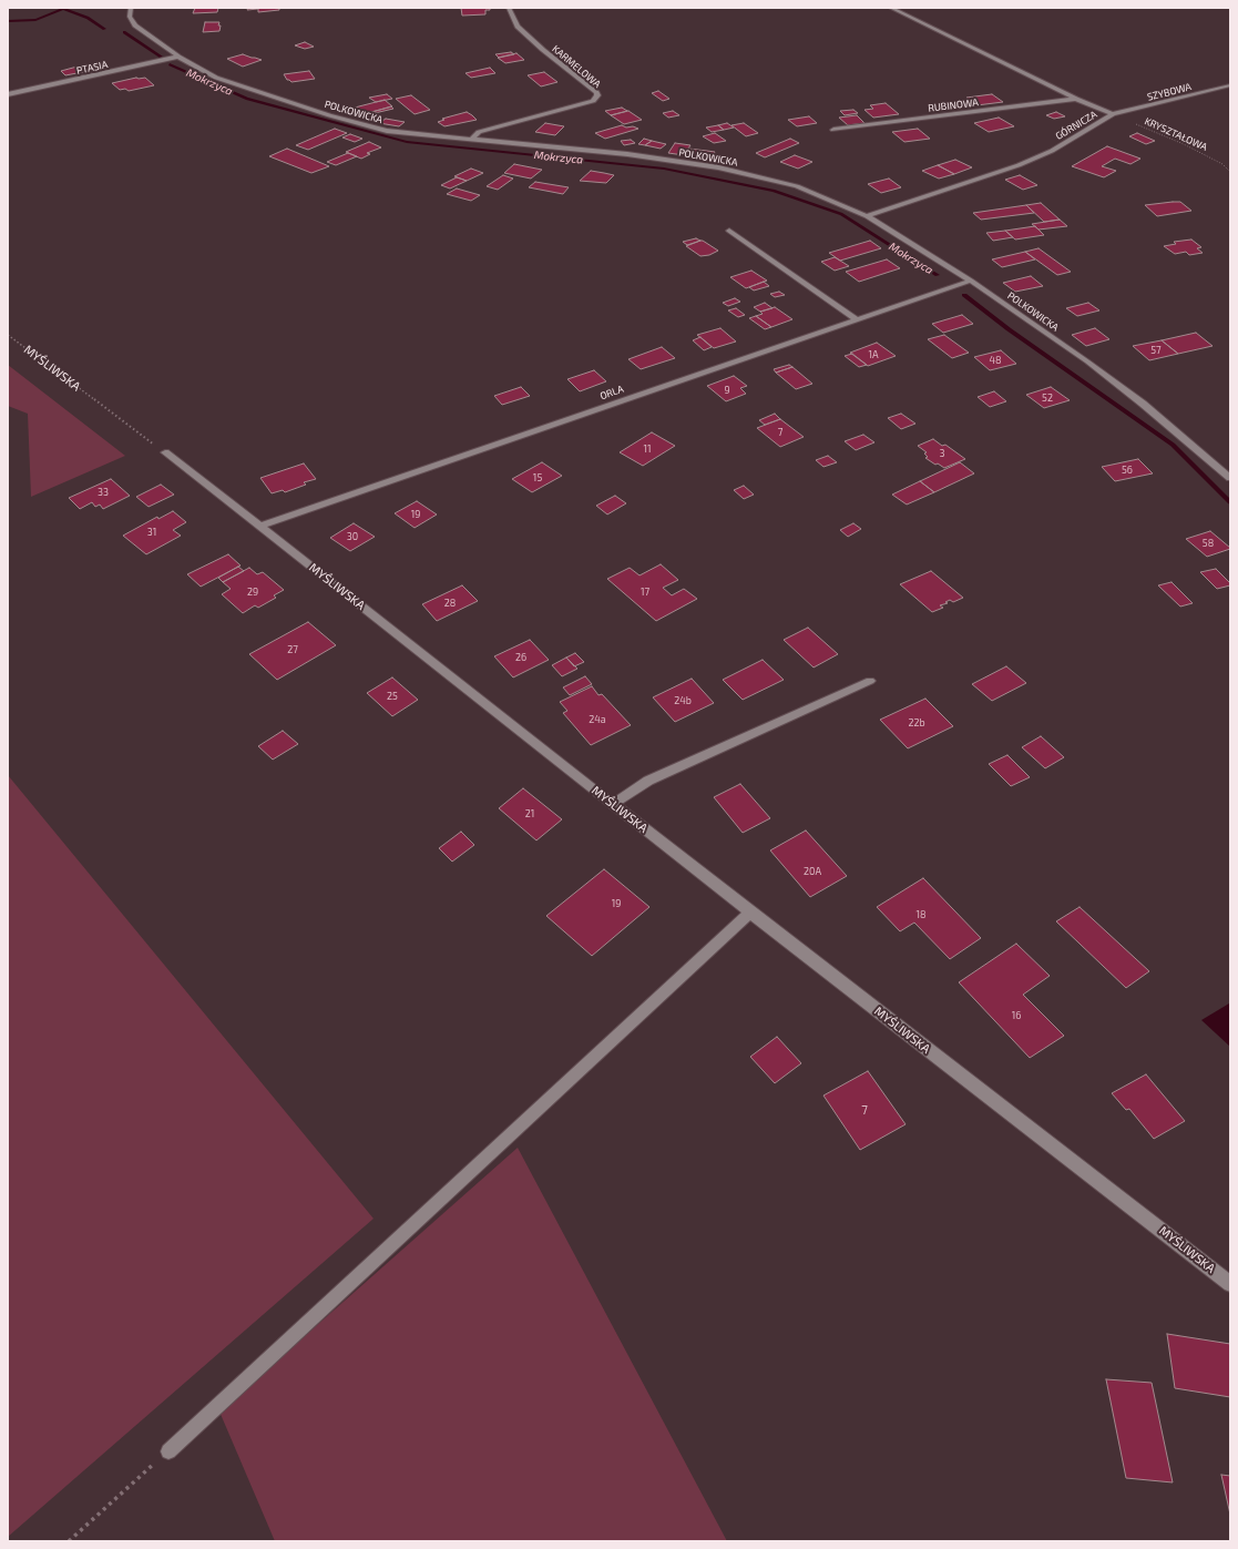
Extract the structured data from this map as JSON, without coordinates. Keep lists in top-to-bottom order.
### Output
{
  "streets": {
    "street": [
      "KARMELOWA",
      "PTASIA",
      "SZYBOWA",
      "RUBINOWA",
      "POLKOWICKA",
      "GÓRNICZA",
      "MYŚLIWSKA",
      "ORLA"
    ],
    "path": ["KRYSZTAŁOWA"]
  },
  "crossings": [
    ["KARMELOWA", "POLKOWICKA"],
    ["PTASIA", "POLKOWICKA"],
    ["SZYBOWA", "GÓRNICZA"],
    ["SZYBOWA", "KRYSZTAŁOWA"],
    ["RUBINOWA", "GÓRNICZA"],
    ["POLKOWICKA", "GÓRNICZA"],
    ["POLKOWICKA", "ORLA"],
    ["GÓRNICZA", "KRYSZTAŁOWA"],
    ["MYŚLIWSKA", "ORLA"]
  ],
  "water": ["Mokrzyca"],
  "house_numbers": [
    "57",
    "1A",
    "48",
    "9",
    "52",
    "7",
    "11",
    "3",
    "56",
    "15",
    "33",
    "19",
    "31",
    "30",
    "58",
    "29",
    "17",
    "28",
    "27",
    "26",
    "25",
    "24b",
    "24a",
    "22b",
    "21",
    "20A",
    "19",
    "18",
    "16",
    "7"
  ]
}
